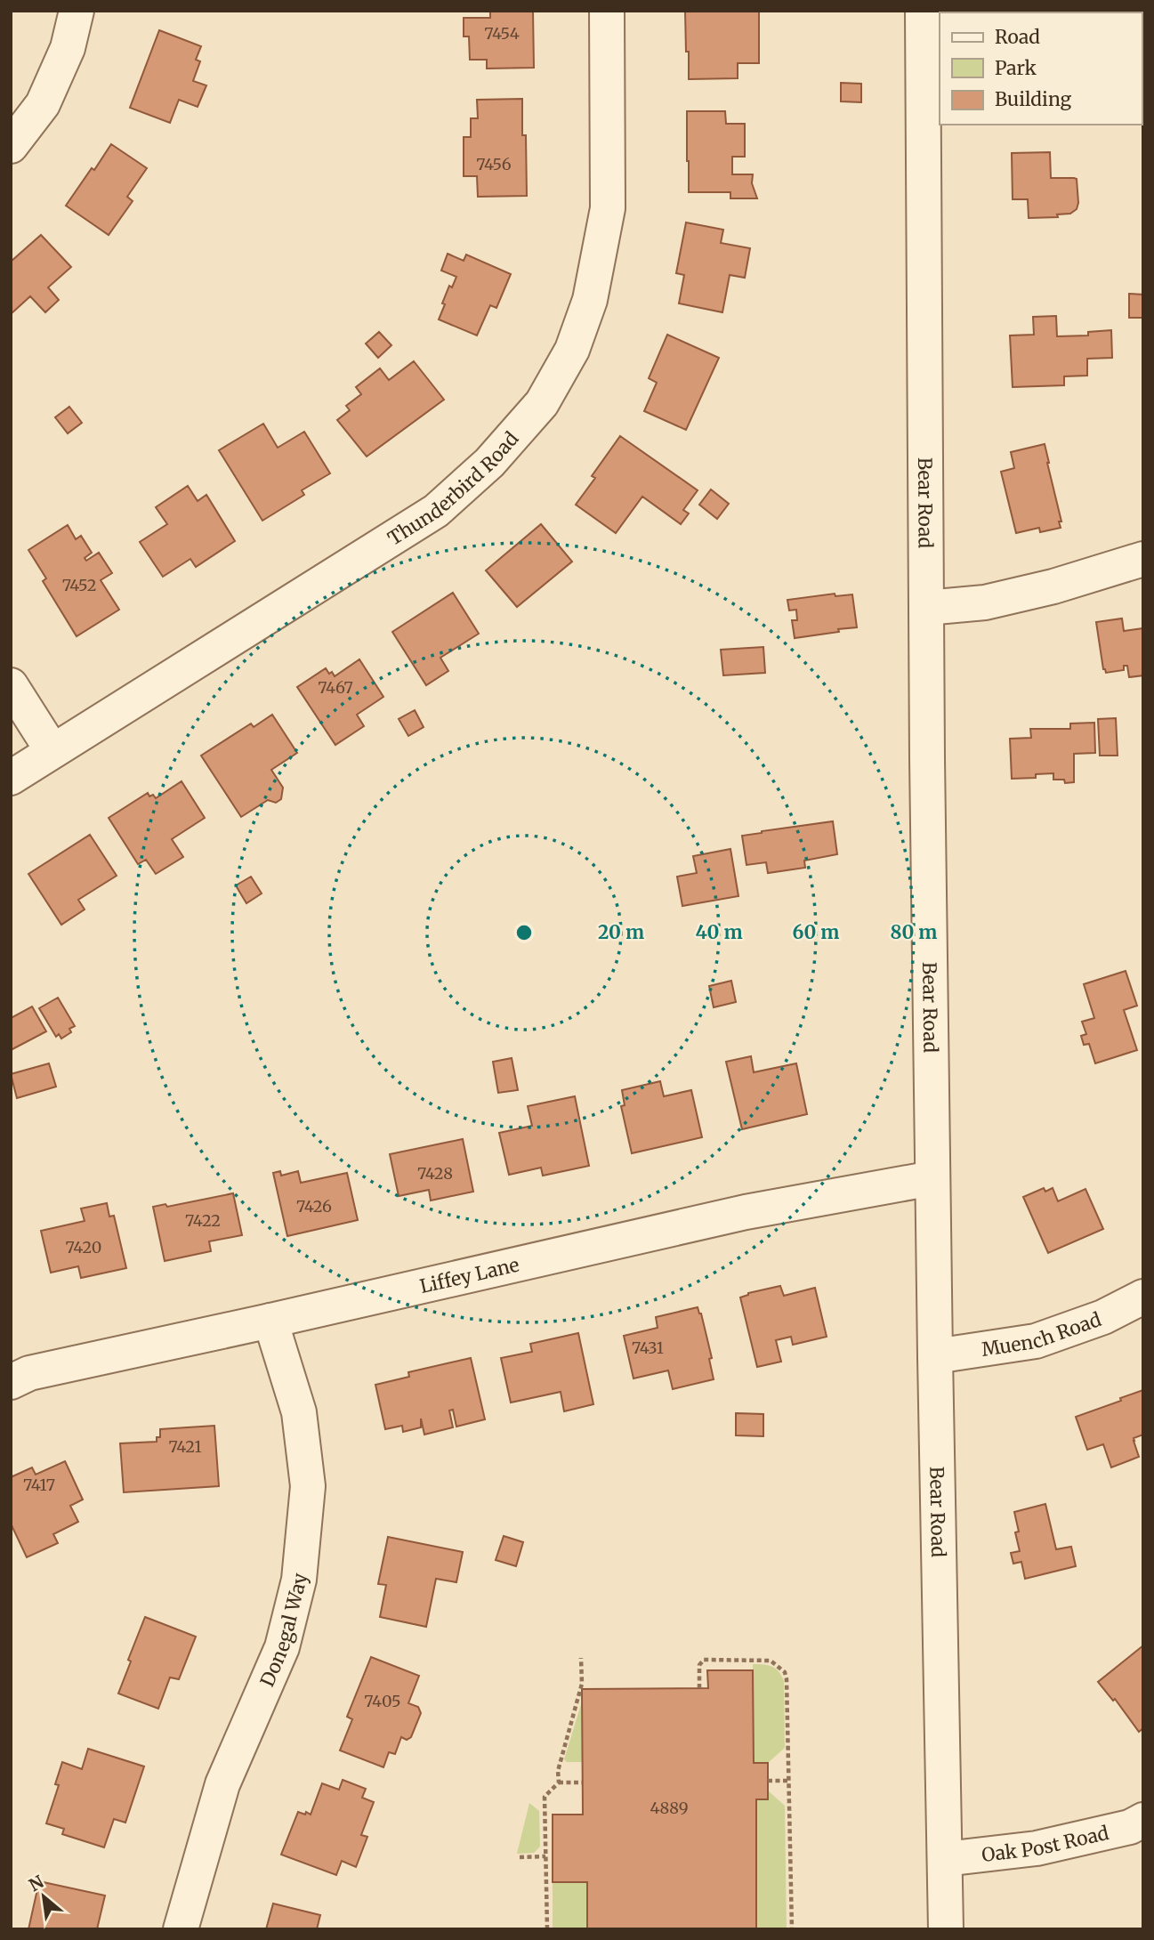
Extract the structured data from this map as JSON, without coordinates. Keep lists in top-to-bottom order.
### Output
{
  "streets": {
    "street": [
      "Thunderbird Road",
      "Bear Road",
      "Liffey Lane",
      "Muench Road",
      "Donegal Way",
      "Oak Post Road"
    ]
  },
  "crossings": [
    ["Bear Road", "Liffey Lane"],
    ["Bear Road", "Muench Road"],
    ["Bear Road", "Oak Post Road"],
    ["Liffey Lane", "Donegal Way"]
  ],
  "house_numbers": [
    "7454",
    "7456",
    "7452",
    "7467",
    "7428",
    "7426",
    "7422",
    "7420",
    "7431",
    "7421",
    "7417",
    "7405",
    "4889"
  ],
  "legend": ["Road", "Park", "Building"],
  "north": "top left",
  "rings": [
    "20 m",
    "40 m",
    "60 m",
    "80 m"
  ]
}
